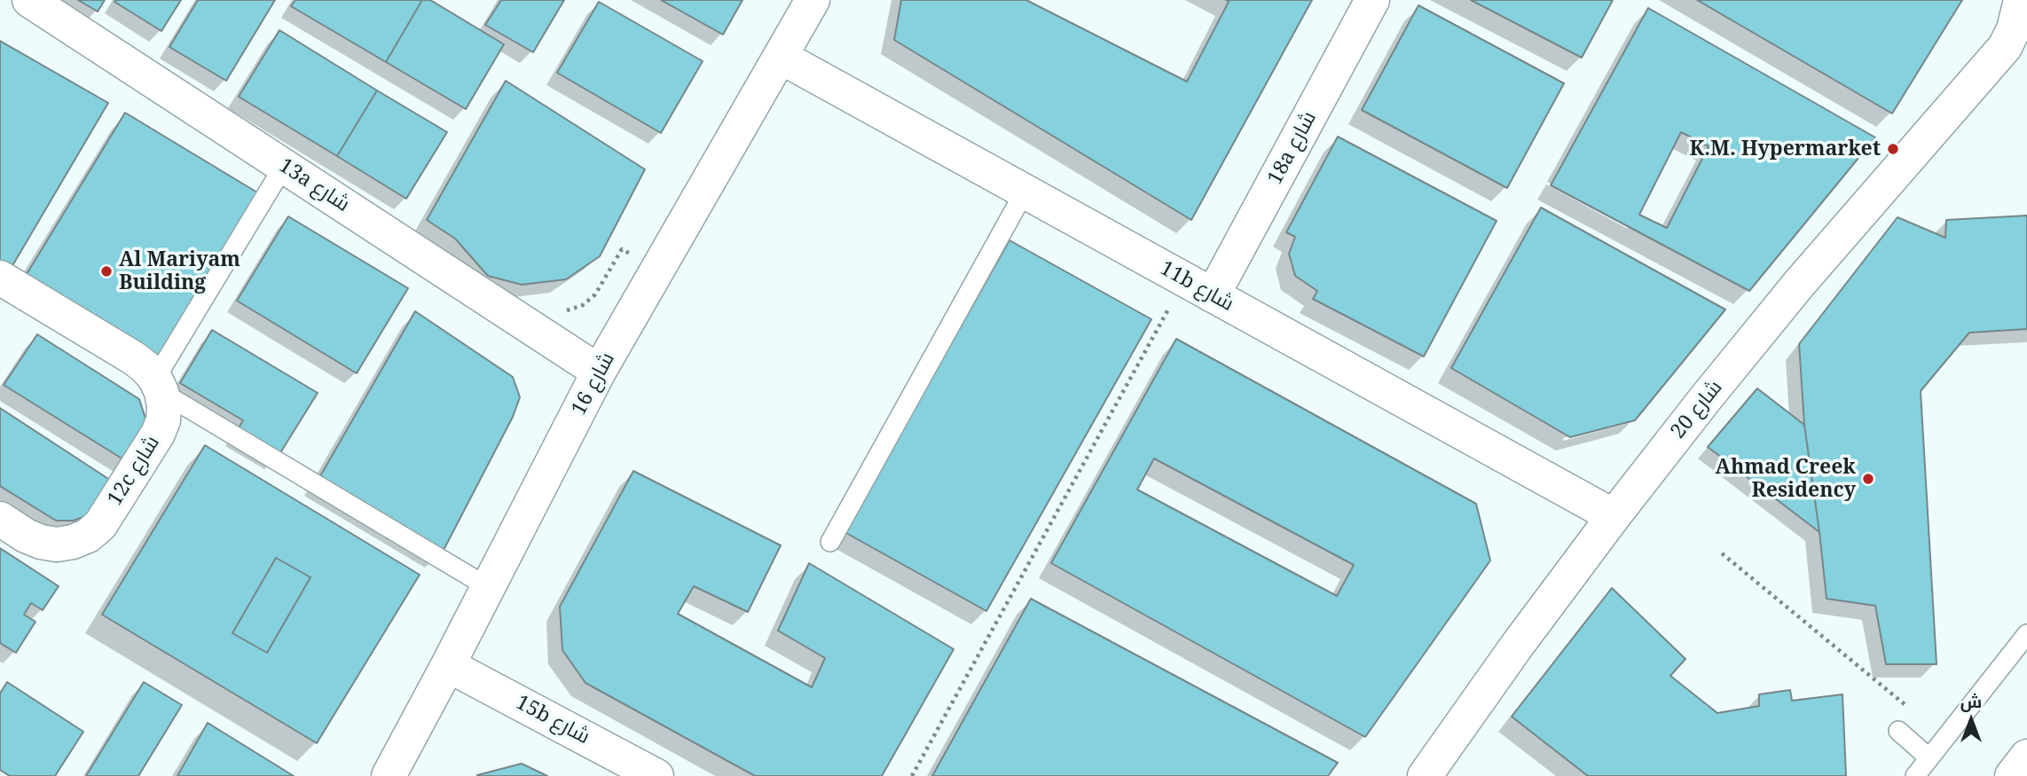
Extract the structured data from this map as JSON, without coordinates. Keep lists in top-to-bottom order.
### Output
{
  "streets": {
    "street": [
      "18a شارع",
      "13a شارع",
      "11b شارع",
      "شارع 16",
      "شارع 20",
      "12c شارع",
      "15b شارع"
    ]
  },
  "crossings": [
    ["18a شارع", "11b شارع"],
    ["13a شارع", "شارع 16"],
    ["11b شارع", "شارع 16"],
    ["11b شارع", "شارع 20"],
    ["شارع 16", "15b شارع"]
  ],
  "places": ["K.M. Hypermarket", "Al Mariyam Building", "Ahmad Creek Residency"],
  "north": "top"
}
